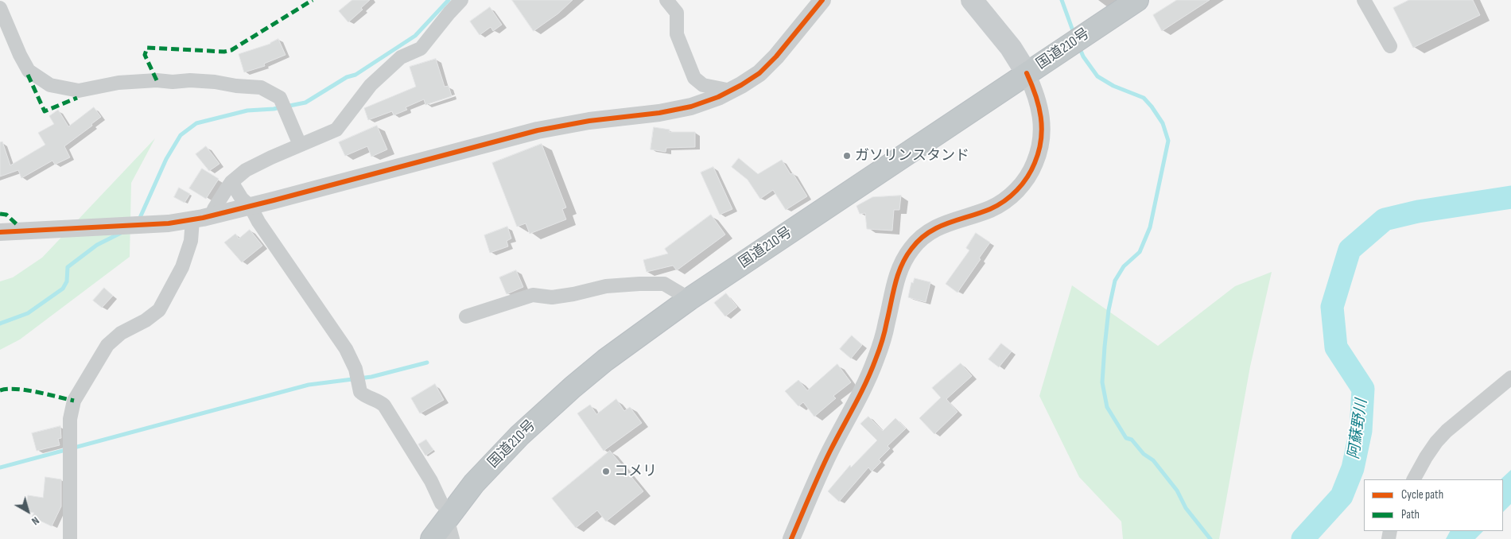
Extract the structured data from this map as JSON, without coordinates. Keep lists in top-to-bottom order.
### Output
{
  "streets": {
    "highway": ["国道210号"]
  },
  "water": ["阿蘇野川"],
  "places": ["ガソリンスタンド", "コメリ"],
  "legend": ["Cycle path", "Path"],
  "north": "bottom right"
}
